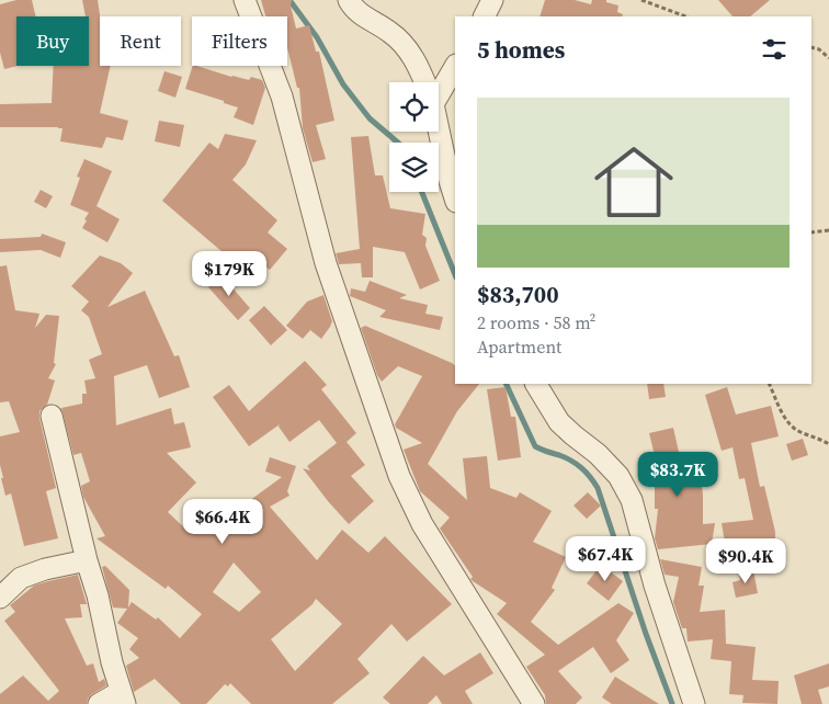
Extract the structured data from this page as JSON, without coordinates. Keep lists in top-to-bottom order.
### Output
{
  "page": {
    "chip": ["Buy", "Rent", "Filters"],
    "heading": "5 homes",
    "list": [
      {
        "name": "$83,700",
        "note": "2 rooms · 58 m² · Apartment"
      }
    ],
    "price": [
      "$179K",
      "$83.7K",
      "$66.4K",
      "$67.4K",
      "$90.4K"
    ]
  }
}
